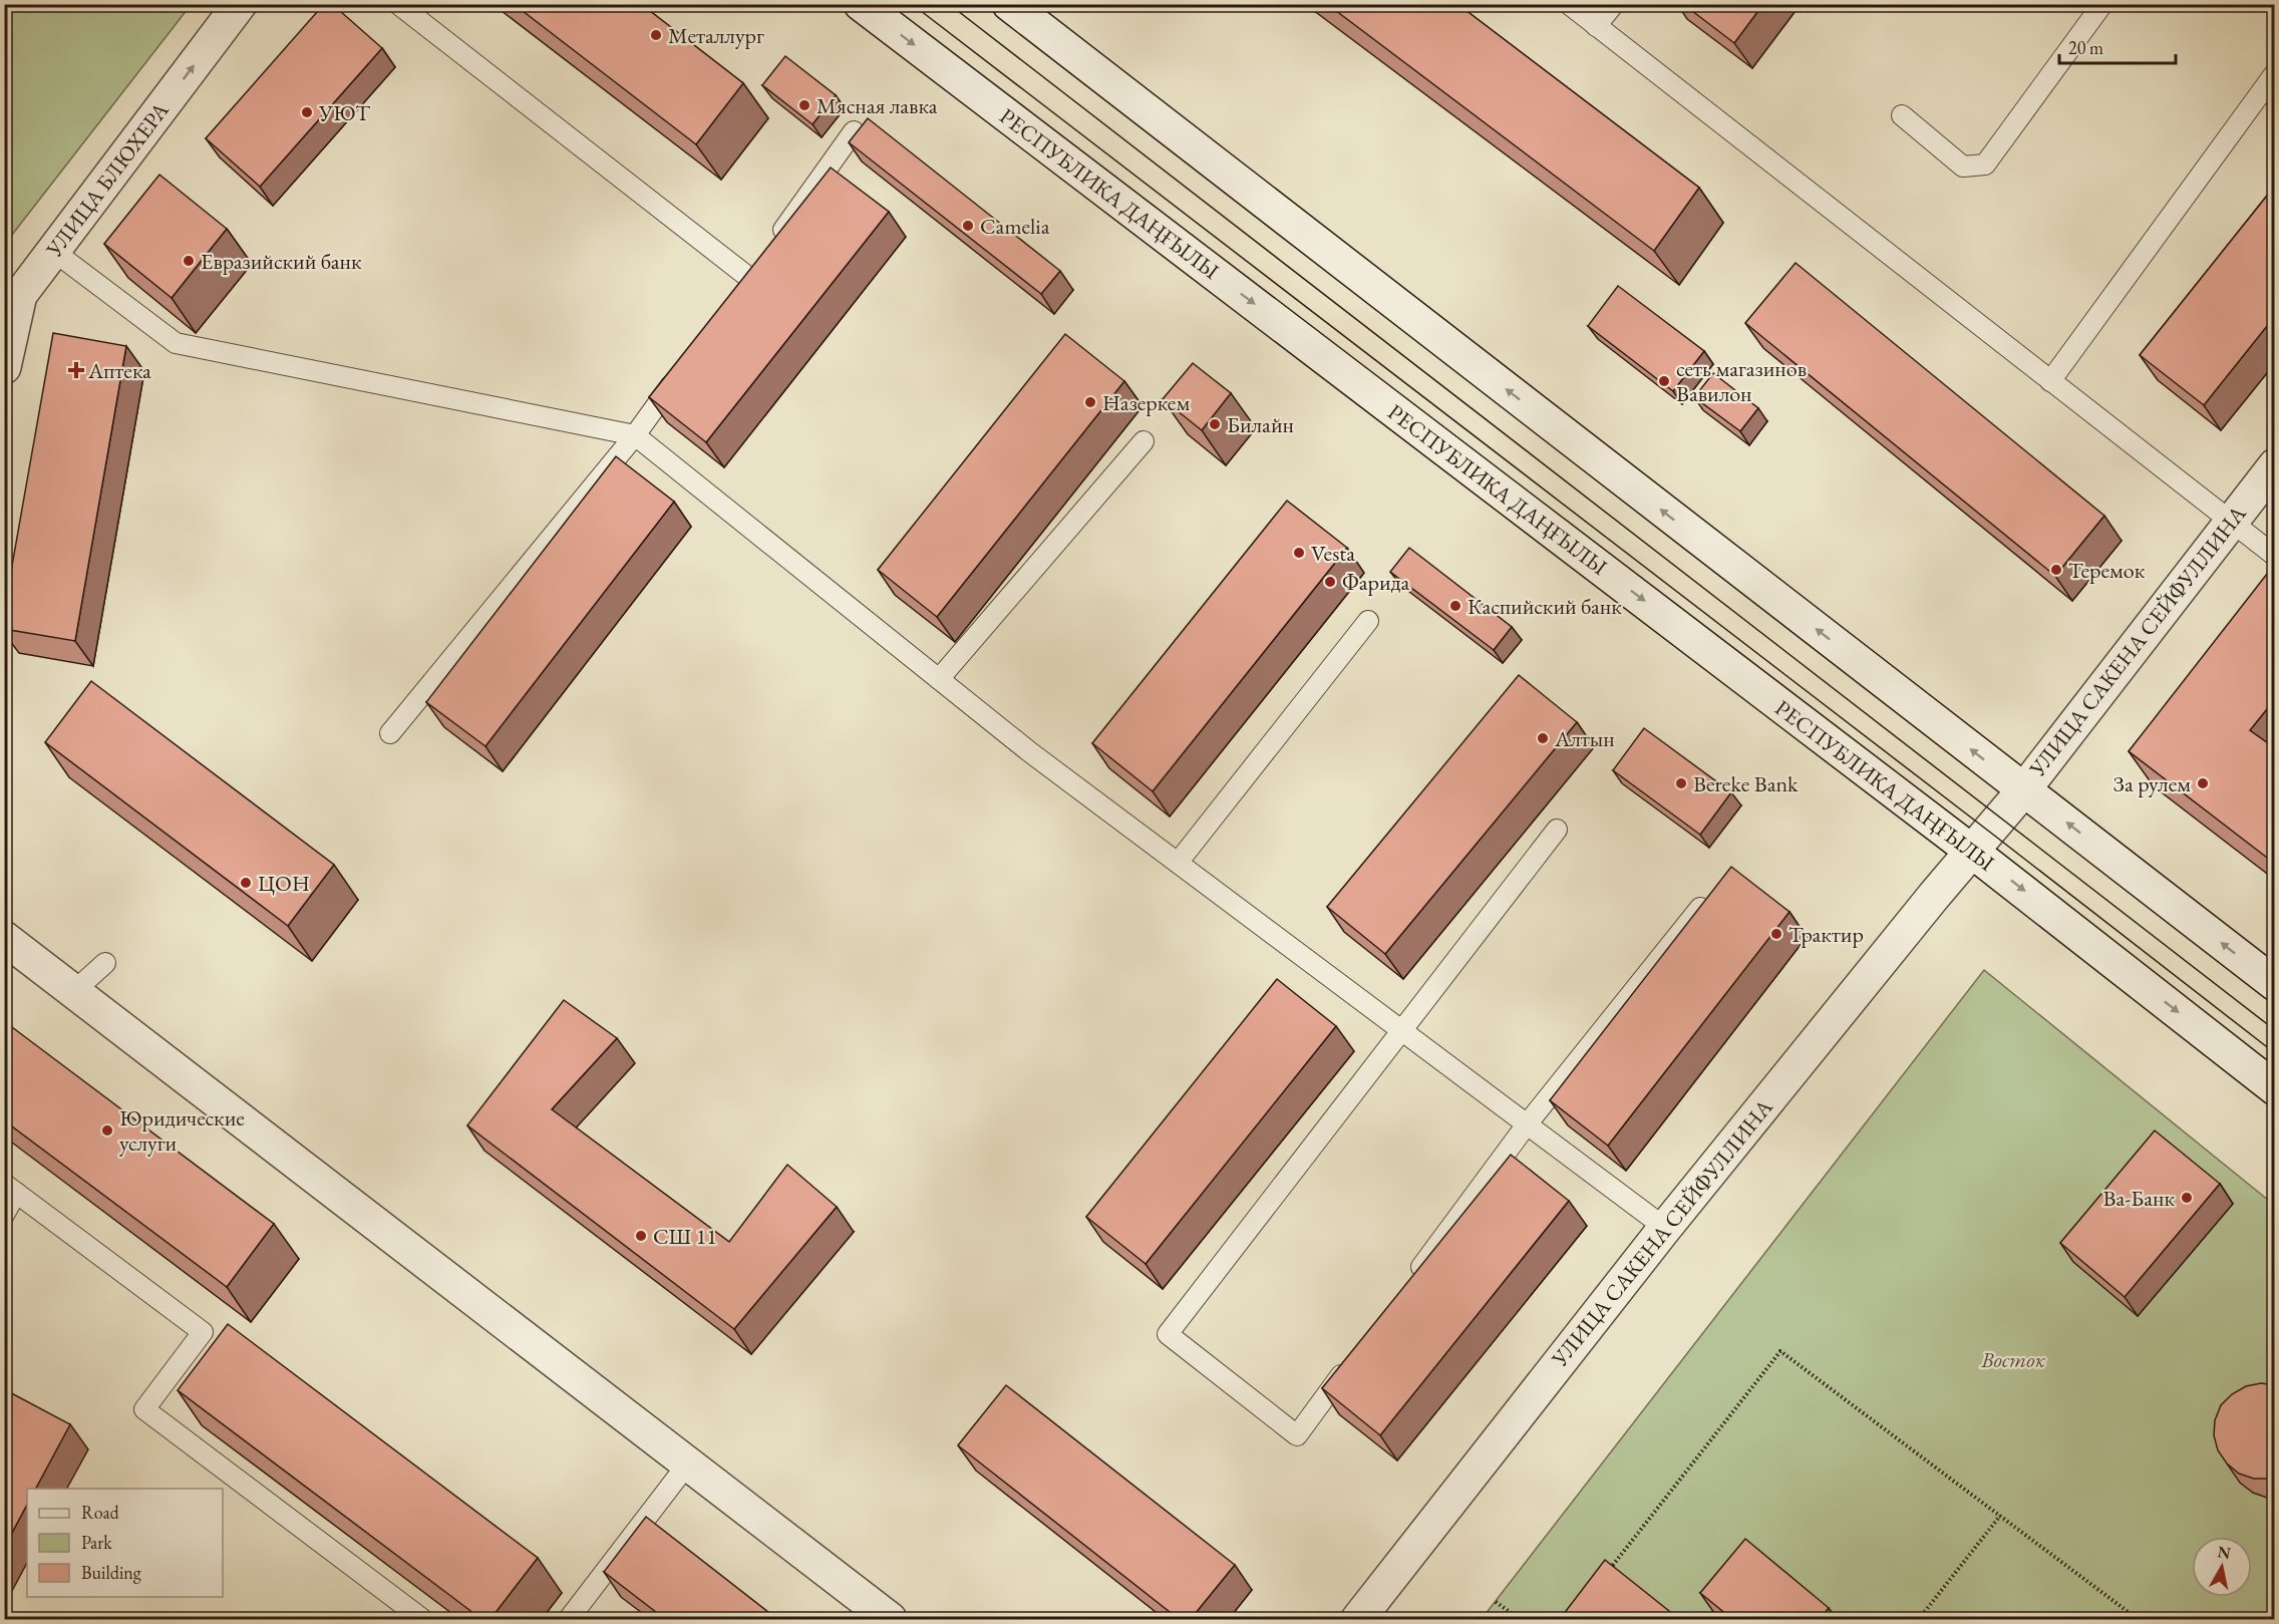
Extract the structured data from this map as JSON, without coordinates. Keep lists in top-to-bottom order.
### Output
{
  "streets": {
    "main road": ["УЛИЦА БЛЮХЕРА", "РЕСПУБЛИКА ДАҢҒЫЛЫ", "УЛИЦА САКЕНА СЕЙФУЛЛИНА"]
  },
  "crossings": [
    ["РЕСПУБЛИКА ДАҢҒЫЛЫ", "УЛИЦА САКЕНА СЕЙФУЛЛИНА"]
  ],
  "one_way": ["УЛИЦА БЛЮХЕРА"],
  "parks": ["Восток"],
  "places": {
    "other": [
      "Металлург",
      "Мясная лавка",
      "УЮТ",
      "Camelia",
      "Евразийский банк",
      "сеть магазинов Вавилон",
      "Назеркем",
      "Билайн",
      "Vesta",
      "Теремок",
      "Фарида",
      "Каспийский банк",
      "Алтын",
      "Bereke Bank",
      "За рулем",
      "ЦОН",
      "Трактир",
      "Юридические услуги",
      "Ва-Банк",
      "СШ 11"
    ],
    "health": ["Аптека"]
  },
  "legend": ["Road", "Park", "Building"],
  "scale_bar": "20 m",
  "north": "top"
}
